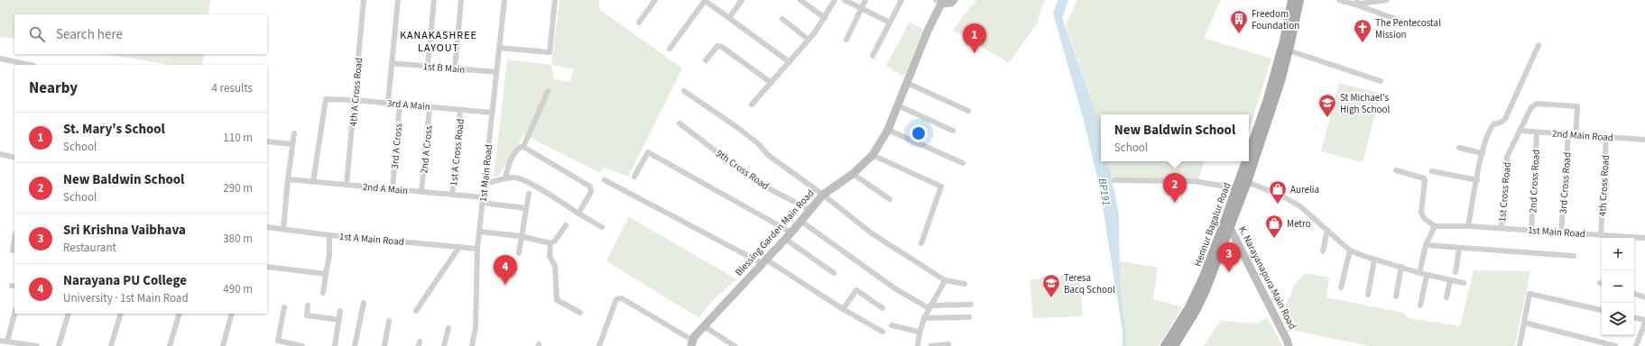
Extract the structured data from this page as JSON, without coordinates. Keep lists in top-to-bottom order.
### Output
{
  "streets": {
    "main road": ["Hennur Bagalur Road", "Blessing Garden Main Road", "K. Narayanapura Main Road"],
    "street": [
      "1st B Main",
      "4th A Cross Road",
      "3rd A Main",
      "2nd Main Road",
      "3rd A Cross",
      "2nd A Cross",
      "1st A Cross Road",
      "9th Cross Road",
      "1st Main Road",
      "2nd Cross Road",
      "3rd Cross Road",
      "4th Cross Road",
      "2nd A Main",
      "1st Cross Road",
      "1st A Main Road"
    ]
  },
  "crossings": [
    ["1st B Main", "1st Main Road"],
    ["4th A Cross Road", "3rd A Main"],
    ["4th A Cross Road", "2nd A Main"],
    ["3rd A Main", "3rd A Cross"],
    ["3rd A Main", "2nd A Cross"],
    ["3rd A Main", "1st A Cross Road"],
    ["3rd A Main", "1st Main Road"],
    ["3rd A Main", "2nd A Main"],
    ["2nd Main Road", "2nd Cross Road"],
    ["2nd Main Road", "3rd Cross Road"],
    ["2nd Main Road", "4th Cross Road"],
    ["2nd Main Road", "1st Cross Road"],
    ["3rd A Cross", "2nd A Main"],
    ["2nd A Cross", "2nd A Main"],
    ["1st A Cross Road", "2nd A Main"],
    ["9th Cross Road", "Blessing Garden Main Road"],
    ["1st Main Road", "2nd Cross Road"],
    ["1st Main Road", "3rd Cross Road"],
    ["1st Main Road", "4th Cross Road"],
    ["1st Main Road", "2nd A Main"],
    ["1st Main Road", "1st Cross Road"],
    ["1st Main Road", "1st A Main Road"],
    ["Hennur Bagalur Road", "K. Narayanapura Main Road"]
  ],
  "districts": ["KANAKASHREE LAYOUT"],
  "water": ["BP191"],
  "places": {
    "building": ["Freedom Foundation"],
    "church": ["The Pentecostal Mission"],
    "school or university": ["St Michael's High School", "Teresa Bacq School"],
    "shop": ["Aurelia", "Metro"]
  },
  "page": {
    "search": "Search here",
    "pins": [
      "1",
      "2",
      "3",
      "4"
    ],
    "heading": ["Nearby", "4 results"],
    "list": [
      {
        "mark": "1",
        "name": "St. Mary's School",
        "note": "School",
        "value": "110 m"
      },
      {
        "mark": "2",
        "name": "New Baldwin School",
        "note": "School",
        "value": "290 m"
      },
      {
        "mark": "3",
        "name": "Sri Krishna Vaibhava",
        "note": "Restaurant",
        "value": "380 m"
      },
      {
        "mark": "4",
        "name": "Narayana PU College",
        "note": "University · 1st Main Road",
        "value": "490 m"
      }
    ],
    "popup": ["New Baldwin School", "School"],
    "map_buttons": ["+", "−"]
  }
}
